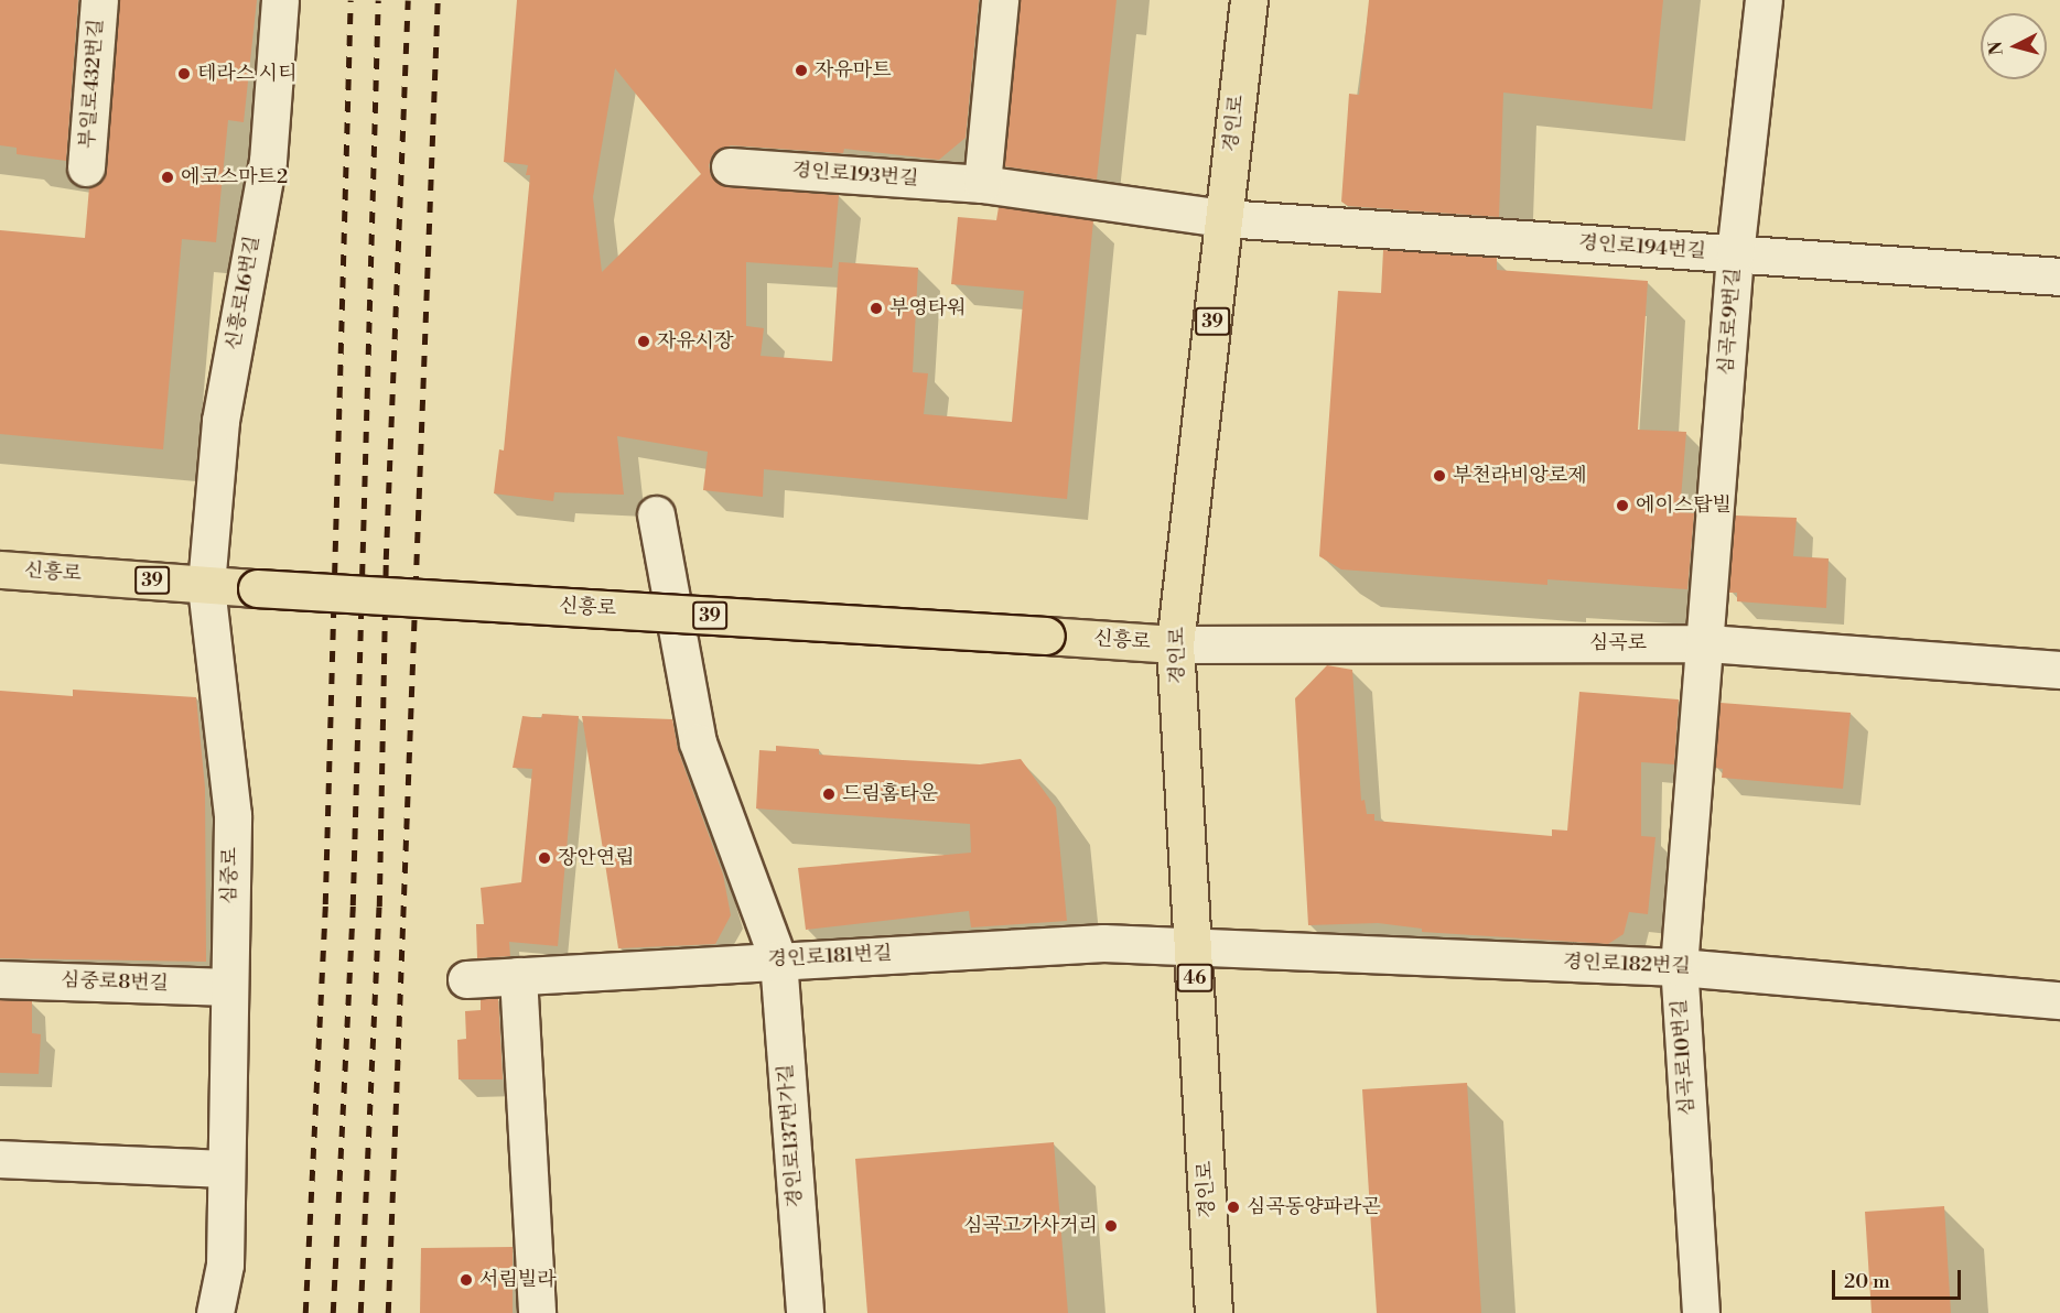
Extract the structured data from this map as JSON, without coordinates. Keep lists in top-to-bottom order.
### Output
{
  "streets": {
    "main road": [
      "경인로",
      "39",
      "신흥로",
      "46"
    ],
    "street": [
      "부일로432번길",
      "경인로193번길",
      "경인로194번길",
      "신흥로16번길",
      "심곡로9번길",
      "심곡로",
      "심중로",
      "경인로181번길",
      "경인로182번길",
      "심중로8번길",
      "심곡로10번길",
      "경인로137번가길"
    ]
  },
  "crossings": [
    ["경인로", "경인로193번길"],
    ["경인로", "경인로194번길"],
    ["경인로", "신흥로"],
    ["경인로", "심곡로"],
    ["경인로", "경인로181번길"],
    ["경인로", "경인로182번길"],
    ["경인로193번길", "경인로194번길"],
    ["경인로194번길", "심곡로9번길"],
    ["신흥로16번길", "신흥로"],
    ["신흥로16번길", "심중로"],
    ["심곡로9번길", "심곡로"],
    ["심곡로9번길", "심곡로10번길"],
    ["신흥로", "심곡로"],
    ["신흥로", "심중로"],
    ["심곡로", "심곡로10번길"],
    ["심중로", "심중로8번길"],
    ["경인로181번길", "경인로182번길"],
    ["경인로181번길", "경인로137번가길"],
    ["경인로182번길", "심곡로10번길"]
  ],
  "places": [
    "자유마트",
    "테라스 시티",
    "에코스마트2",
    "부영타워",
    "자유시장",
    "부천라비앙로제",
    "에이스탑빌",
    "드림홈타운",
    "장안연립",
    "심곡동양파라곤",
    "심곡고가사거리",
    "서림빌라"
  ],
  "scale_bar": "20 m",
  "north": "left"
}
